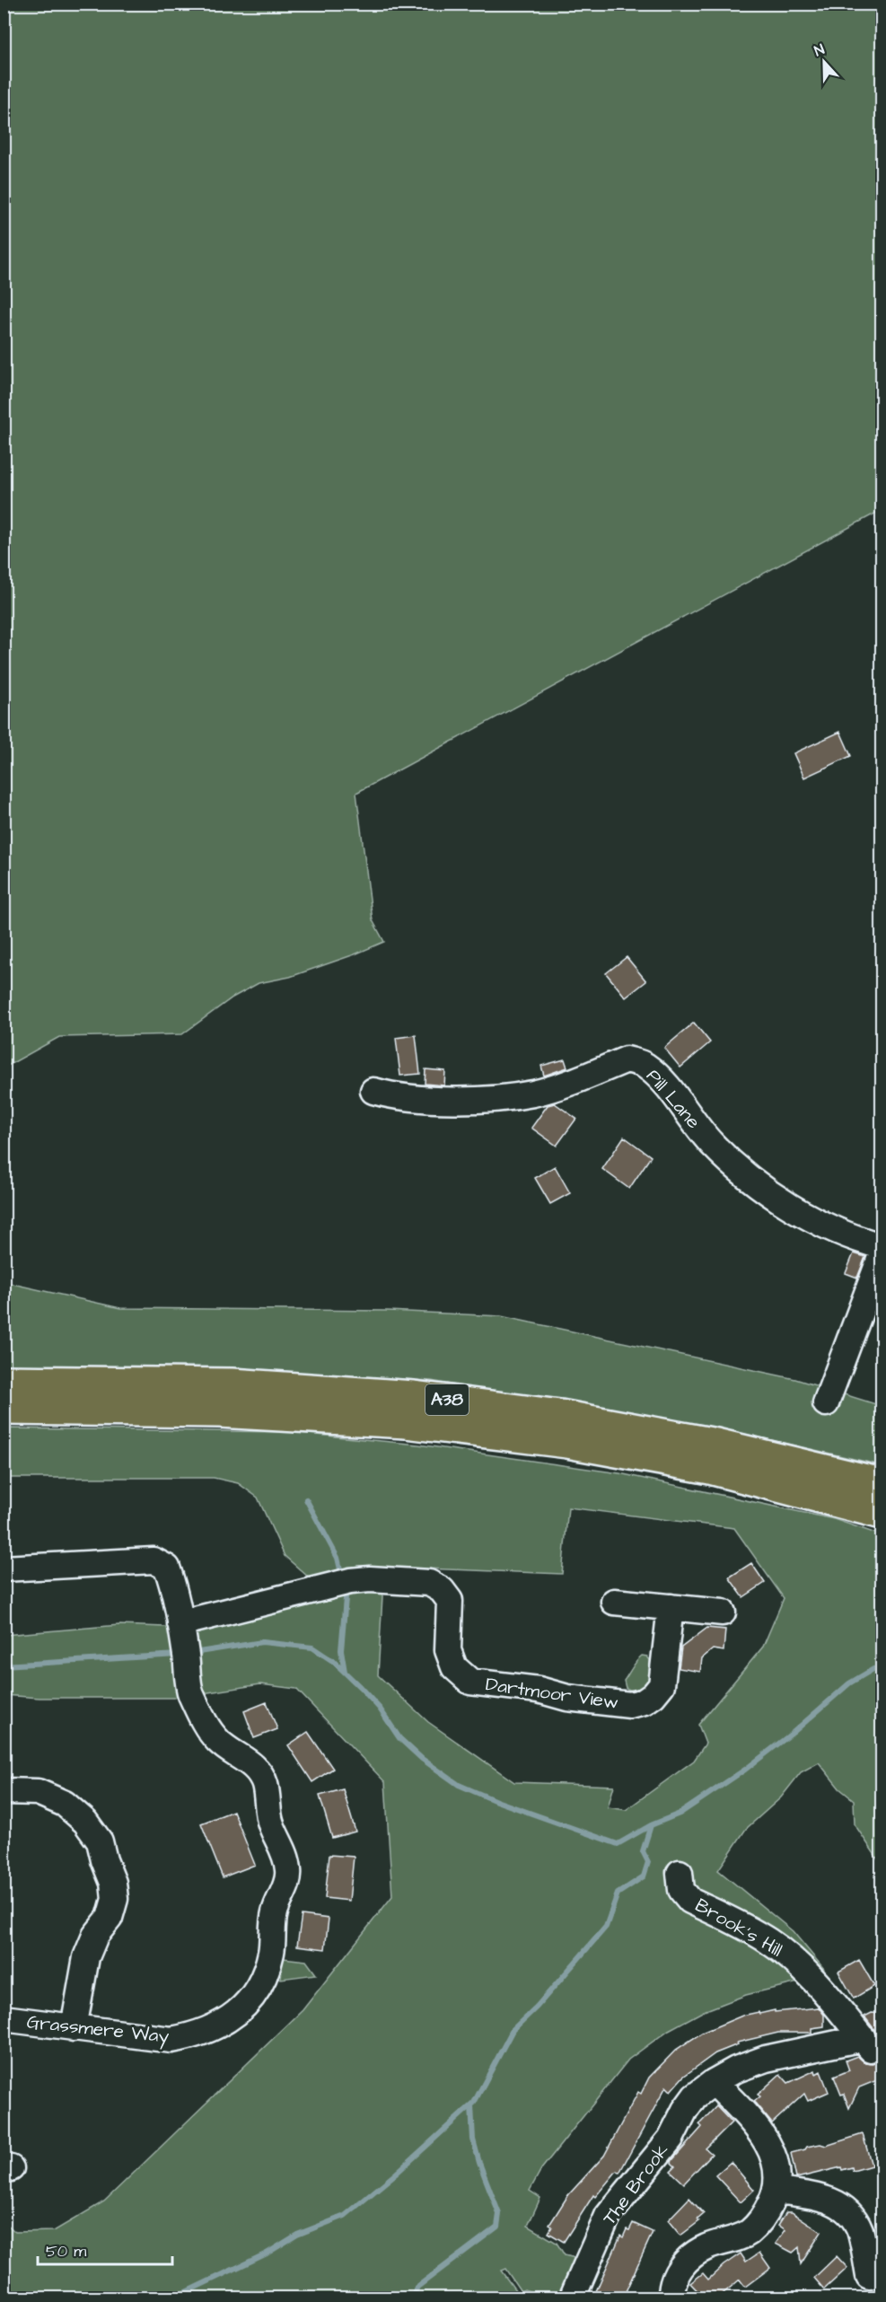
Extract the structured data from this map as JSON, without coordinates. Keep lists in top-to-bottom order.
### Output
{
  "streets": {
    "highway": ["A38"],
    "street": [
      "Pill Lane",
      "Dartmoor View",
      "Brook's Hill",
      "Grassmere Way",
      "The Brook"
    ]
  },
  "crossings": [
    ["Dartmoor View", "Grassmere Way"],
    ["Brook's Hill", "The Brook"]
  ],
  "scale_bar": "50 m",
  "north": "top"
}
